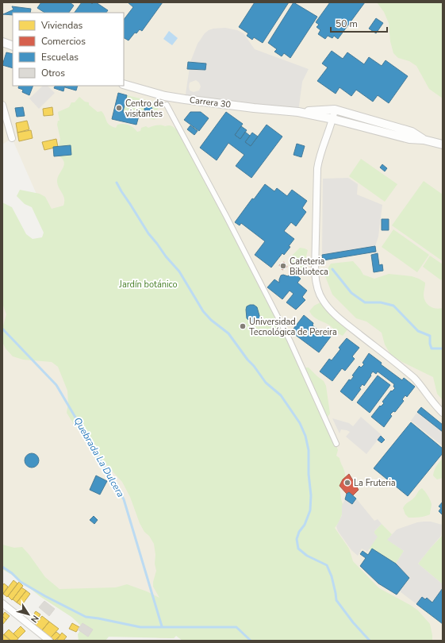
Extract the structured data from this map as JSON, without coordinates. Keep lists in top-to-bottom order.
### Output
{
  "streets": {
    "street": ["Carrera 30"]
  },
  "water": ["Quebrada La Dulcera"],
  "parks": ["Jardín botánico"],
  "places": [
    "Centro de visitantes",
    "Cafeteria Biblioteca",
    "Universidad Tecnológica de Pereira",
    "La Fruteria"
  ],
  "legend": [
    "Viviendas",
    "Comercios",
    "Escuelas",
    "Otros"
  ],
  "scale_bar": "50 m",
  "north": "bottom right"
}
